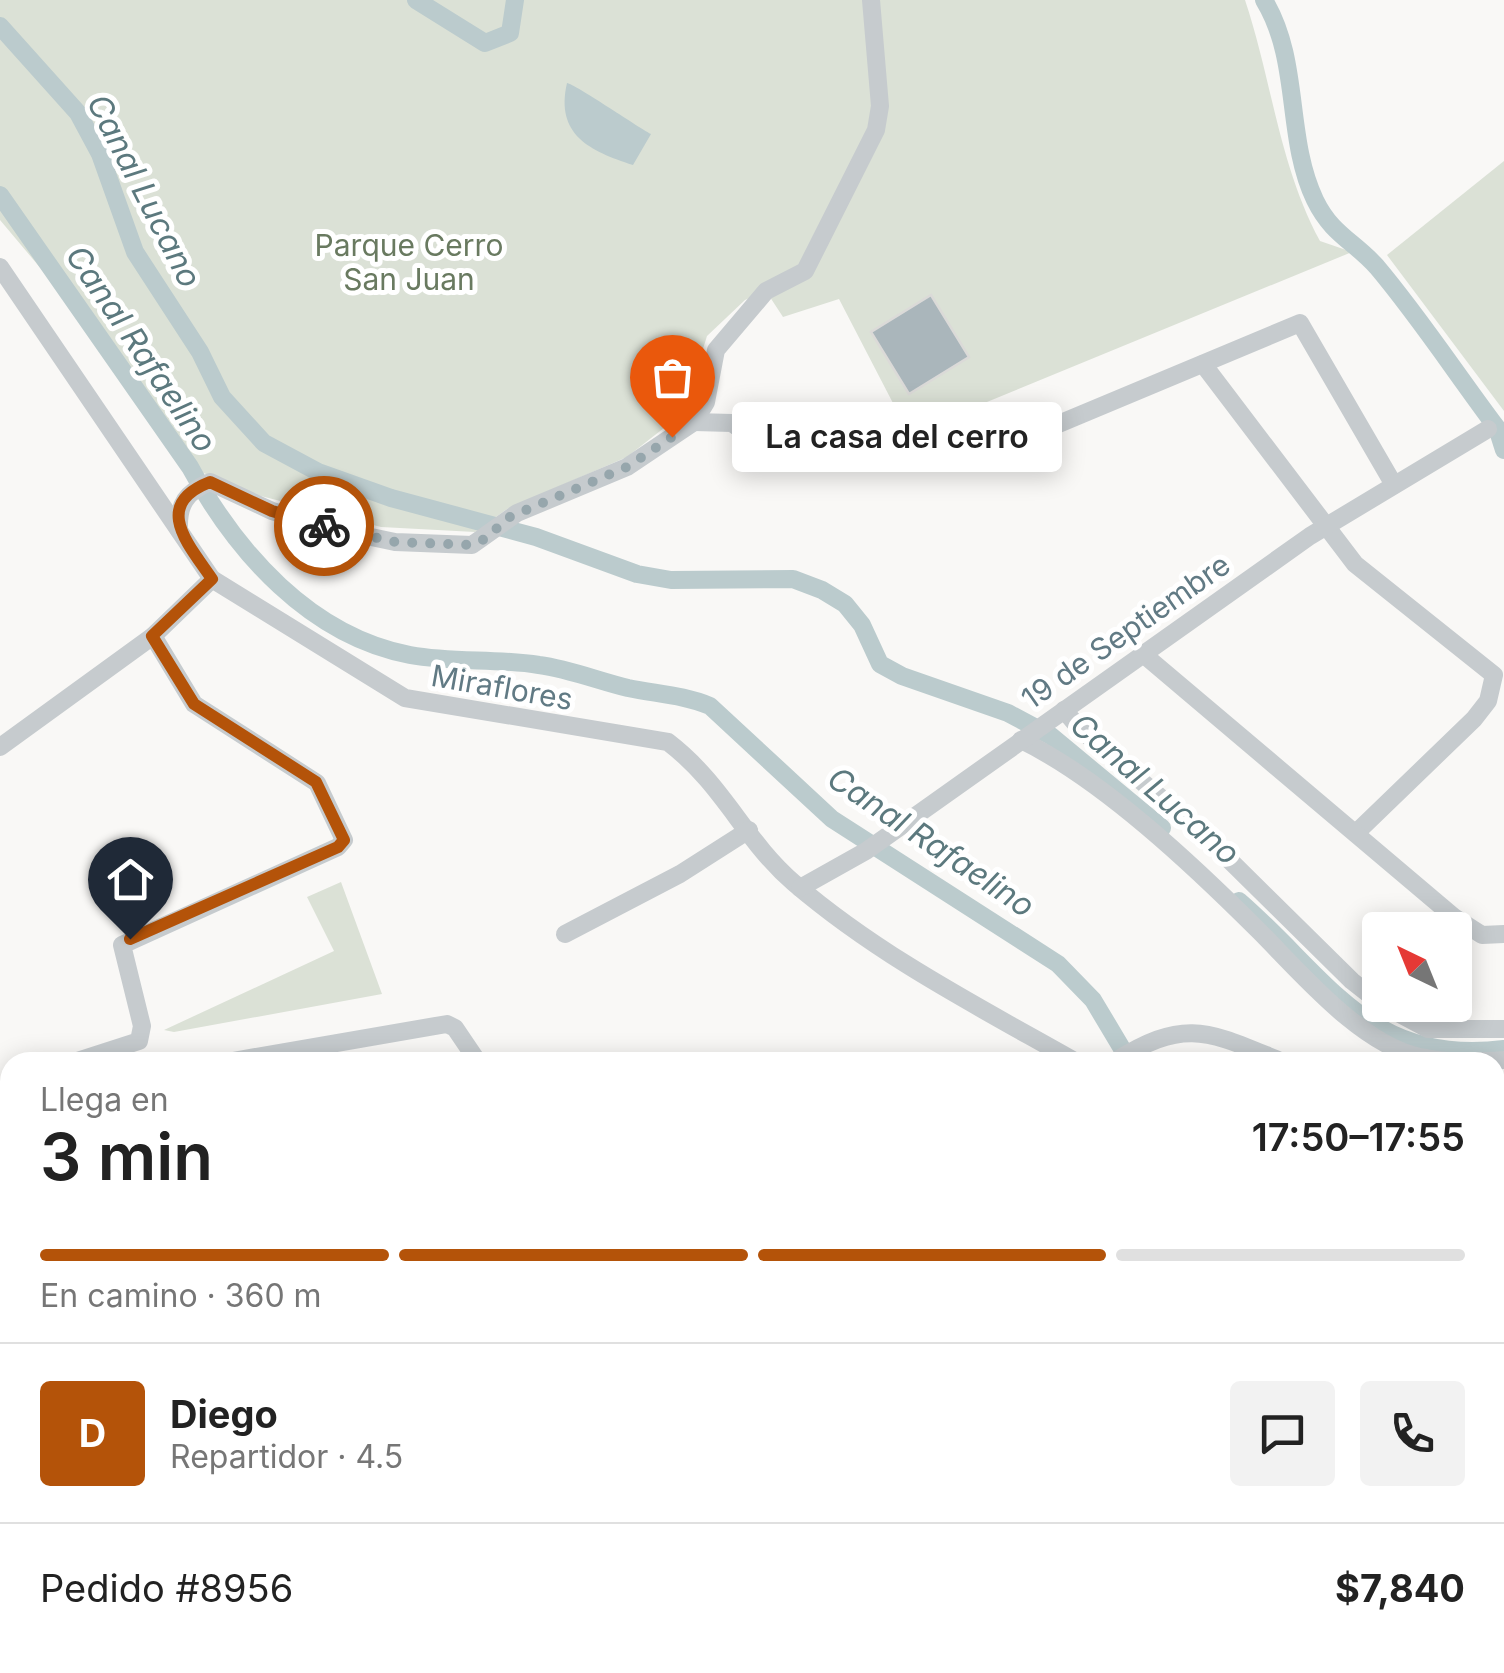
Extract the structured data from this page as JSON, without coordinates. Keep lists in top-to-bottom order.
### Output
{
  "streets": {
    "street": ["19 de Septiembre", "Miraflores"]
  },
  "crossings": [
    ["19 de Septiembre", "Miraflores"]
  ],
  "water": ["Canal Lucano", "Canal Rafaelino"],
  "parks": ["Parque Cerro San Juan"],
  "places": ["La casa del cerro"],
  "north": "top left",
  "page": {
    "bubble": "La casa del cerro",
    "heading": ["3 min", "Llega en", "17:50–17:55"],
    "panel": [
      "Diego",
      "Repartidor · 4.5",
      "Pedido #8956",
      "$7,840"
    ],
    "bar": "En camino · 360 m",
    "round": "D"
  }
}
